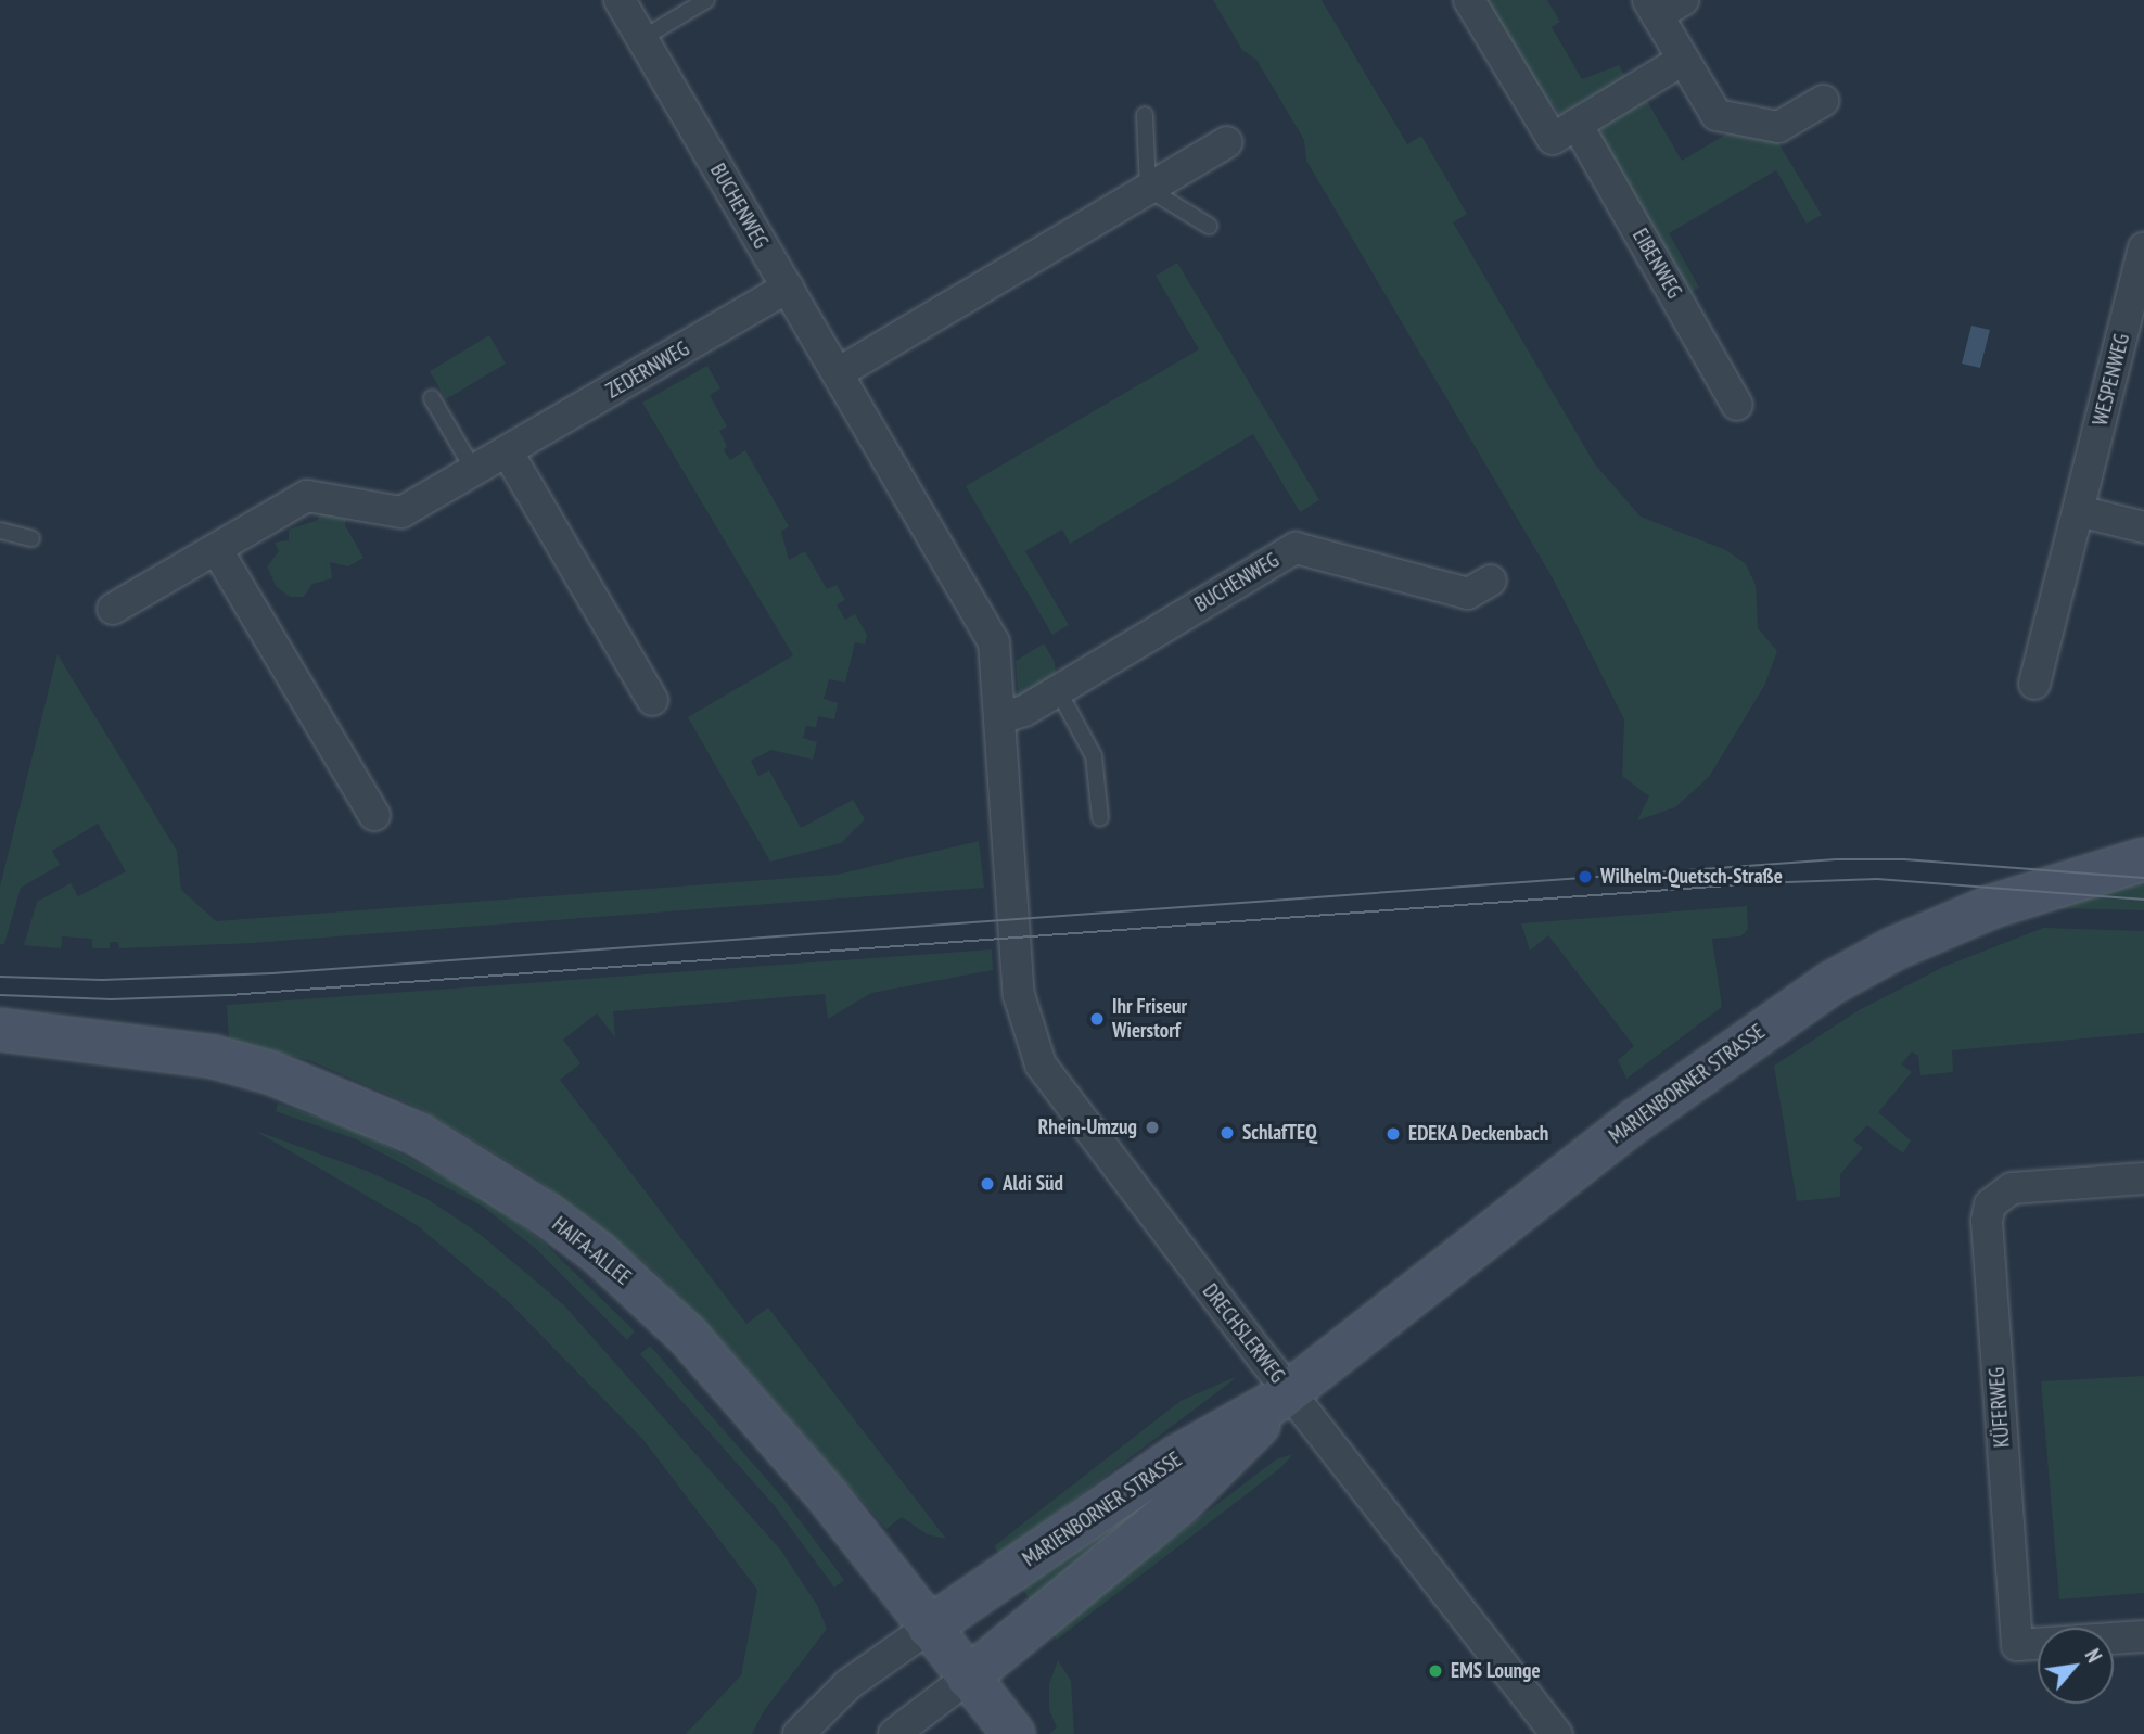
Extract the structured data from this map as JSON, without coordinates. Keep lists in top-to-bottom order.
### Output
{
  "streets": {
    "street": [
      "BUCHENWEG",
      "EIBENWEG",
      "ZEDERNWEG",
      "WESPENWEG",
      "MARIENBORNER STRASSE",
      "HAIFA-ALLEE",
      "DRECHSLERWEG",
      "KÜFERWEG"
    ]
  },
  "crossings": [
    ["BUCHENWEG", "ZEDERNWEG"],
    ["BUCHENWEG", "DRECHSLERWEG"],
    ["MARIENBORNER STRASSE", "HAIFA-ALLEE"],
    ["MARIENBORNER STRASSE", "DRECHSLERWEG"]
  ],
  "places": [
    "Wilhelm-Quetsch-Straße",
    "Ihr Friseur Wierstorf",
    "Rhein-Umzug",
    "SchlafTEQ",
    "EDEKA Deckenbach",
    "Aldi Süd",
    "EMS Lounge"
  ],
  "north": "top right"
}
